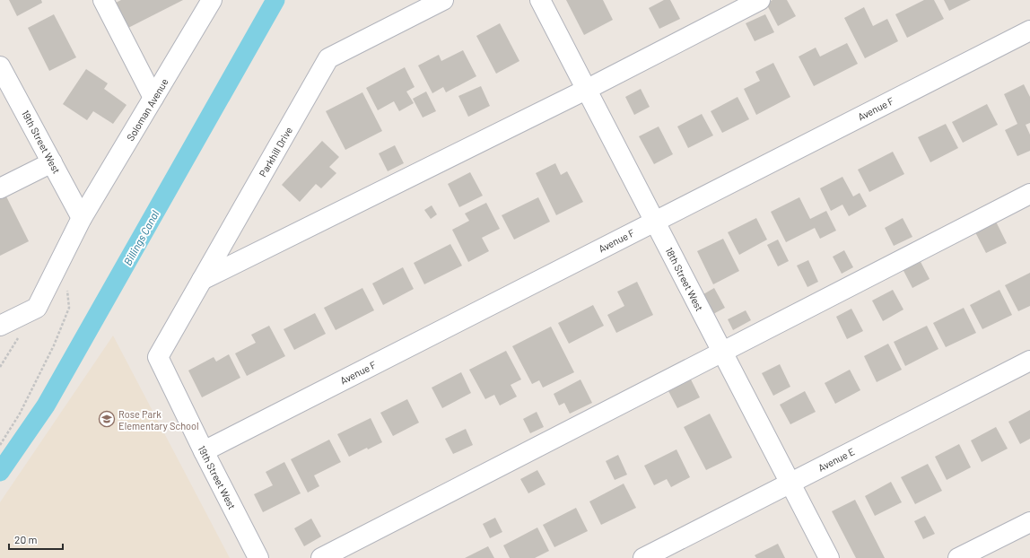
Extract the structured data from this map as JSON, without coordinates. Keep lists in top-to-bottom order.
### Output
{
  "streets": {
    "street": [
      "Avenue F",
      "Soloman Avenue",
      "19th Street West",
      "Parkhill Drive",
      "18th Street West",
      "Avenue E"
    ]
  },
  "crossings": [
    ["Avenue F", "19th Street West"],
    ["Avenue F", "18th Street West"],
    ["Soloman Avenue", "19th Street West"],
    ["19th Street West", "Parkhill Drive"],
    ["18th Street West", "Avenue E"]
  ],
  "water": ["Billings Canal"],
  "places": {
    "school or university": ["Rose Park Elementary School"]
  },
  "scale_bar": "20 m"
}
